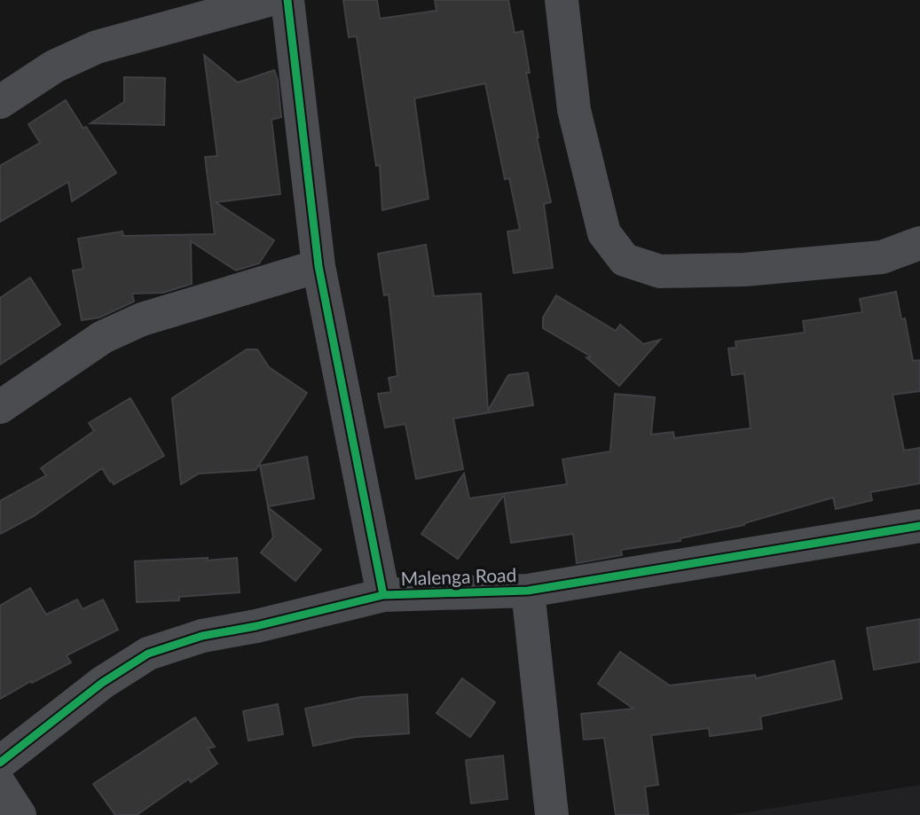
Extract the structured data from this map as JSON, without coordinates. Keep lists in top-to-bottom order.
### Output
{
  "streets": {
    "street": ["Malenga Road"]
  }
}
